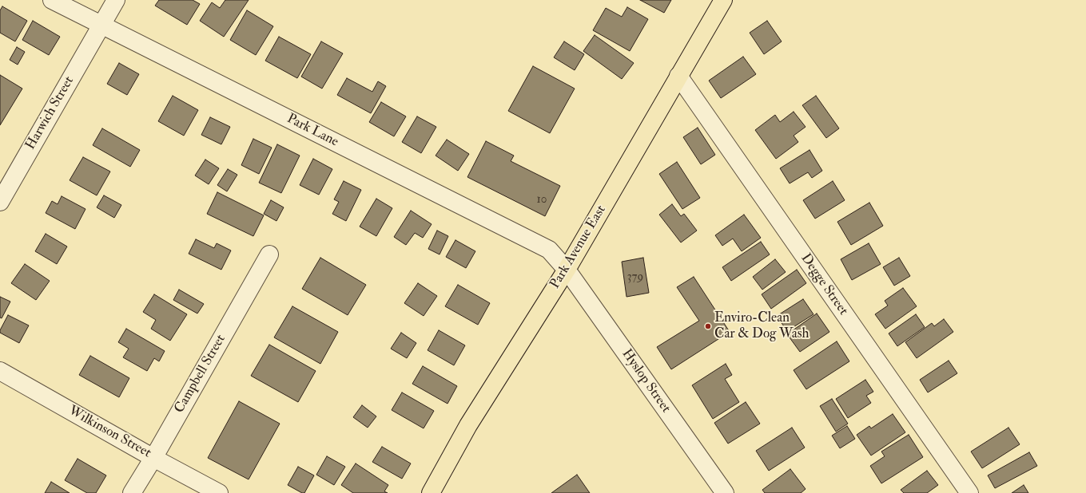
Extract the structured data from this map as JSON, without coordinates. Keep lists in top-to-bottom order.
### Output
{
  "streets": {
    "main road": ["Park Avenue East"],
    "street": [
      "Harwich Street",
      "Park Lane",
      "Degge Street",
      "Campbell Street",
      "Hyslop Street",
      "Wilkinson Street"
    ]
  },
  "crossings": [
    ["Harwich Street", "Park Lane"],
    ["Park Lane", "Park Avenue East"],
    ["Park Lane", "Hyslop Street"],
    ["Park Avenue East", "Degge Street"],
    ["Park Avenue East", "Hyslop Street"],
    ["Campbell Street", "Wilkinson Street"]
  ],
  "places": ["Enviro-Clean Car & Dog Wash"],
  "house_numbers": ["10", "379"]
}
